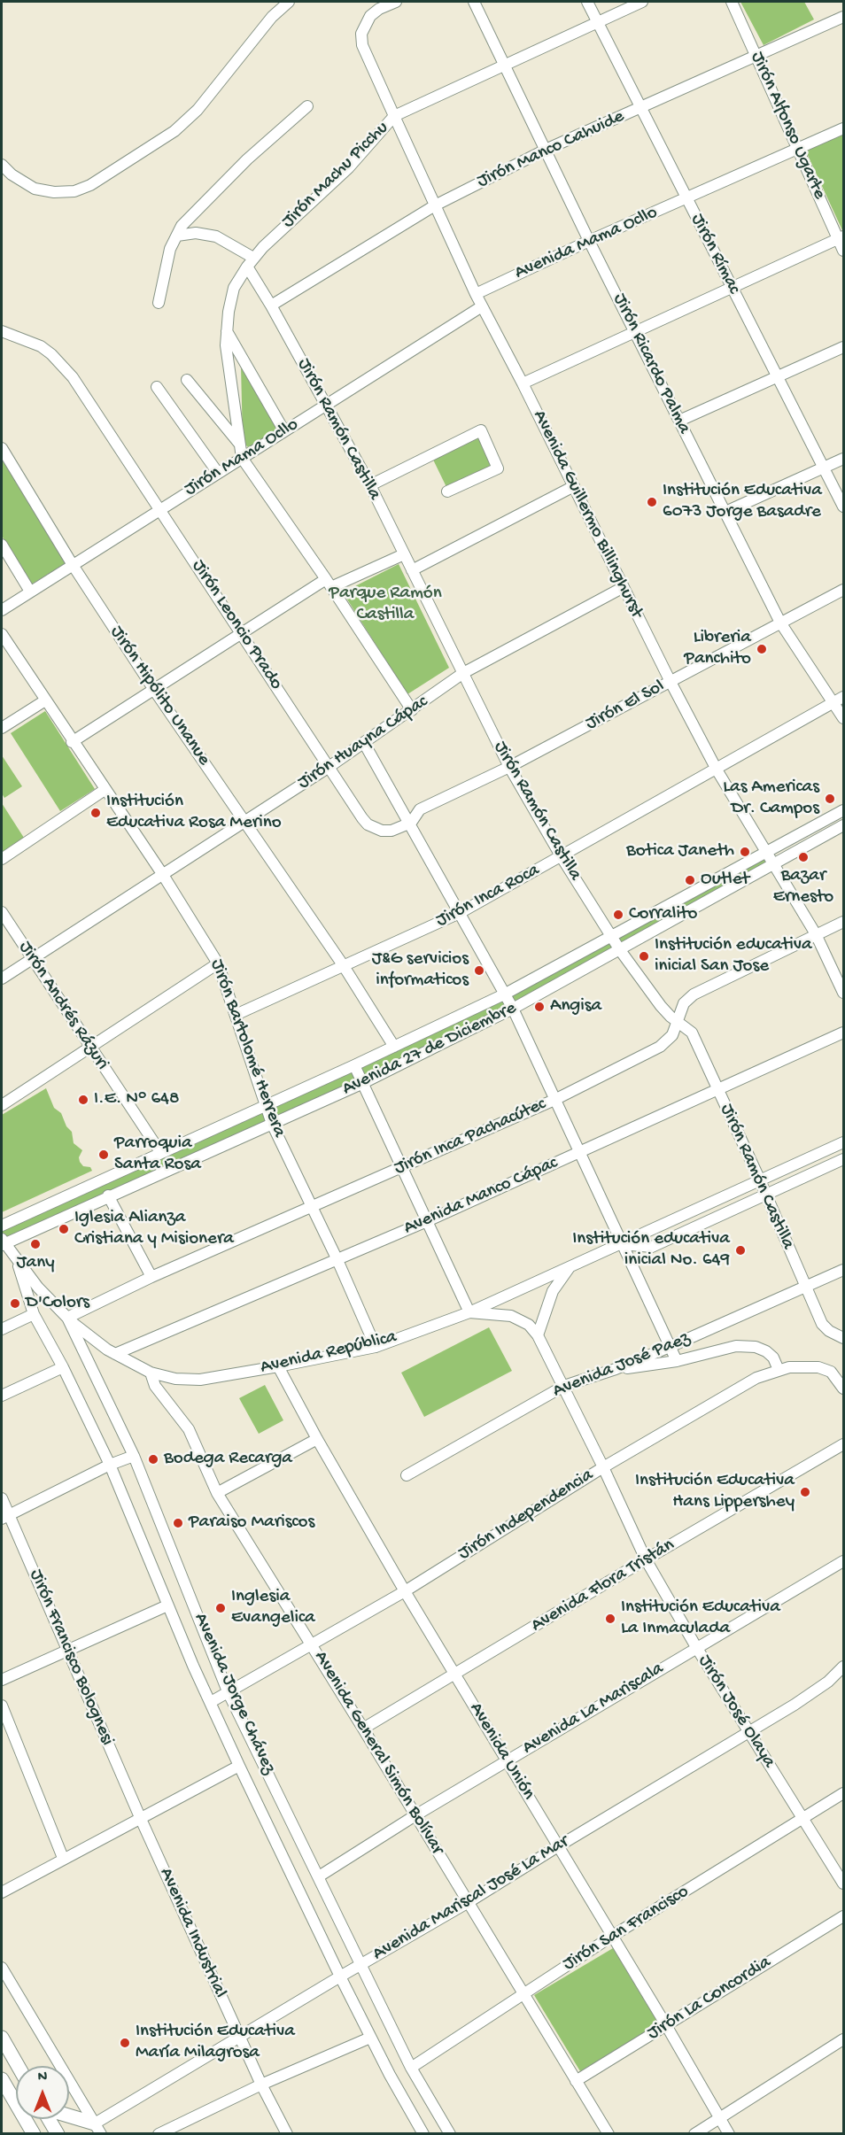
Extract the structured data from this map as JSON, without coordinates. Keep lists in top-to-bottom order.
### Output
{
  "streets": {
    "street": [
      "Jirón Alfonso Ugarte",
      "Jirón Manco Cahuide",
      "Jirón Machu Picchu",
      "Avenida Mama Ocllo",
      "Jirón Rímac",
      "Jirón Ricardo Palma",
      "Jirón Ramón Castilla",
      "Jirón Mama Ocllo",
      "Avenida Guillermo Billinghurst",
      "Jirón Leoncio Prado",
      "Jirón Hipólito Unanue",
      "Jirón El Sol",
      "Jirón Huayna Cápac",
      "Jirón Inca Roca",
      "Jirón Andrés Rázuri",
      "Jirón Bartolomé Herrera",
      "Avenida 27 de Diciembre",
      "Jirón Inca Pachacútec",
      "Avenida Manco Cápac",
      "Avenida República",
      "Avenida José Paez",
      "Jirón Independencia",
      "Avenida Flora Tristán",
      "Jirón Francisco Bolognesi",
      "Avenida Jorge Chávez",
      "Avenida La Mariscala",
      "Jirón José Olaya",
      "Avenida Unión",
      "Avenida General Simón Bolívar",
      "Avenida Mariscal José La Mar",
      "Jirón San Francisco",
      "Avenida Industrial",
      "Jirón La Concordia"
    ]
  },
  "crossings": [
    ["Jirón Alfonso Ugarte", "Jirón Manco Cahuide"],
    ["Jirón Alfonso Ugarte", "Avenida Mama Ocllo"],
    ["Jirón Manco Cahuide", "Jirón Rímac"],
    ["Jirón Manco Cahuide", "Jirón Ricardo Palma"],
    ["Jirón Manco Cahuide", "Jirón Ramón Castilla"],
    ["Jirón Manco Cahuide", "Avenida Guillermo Billinghurst"],
    ["Jirón Machu Picchu", "Jirón Rímac"],
    ["Jirón Machu Picchu", "Jirón Ricardo Palma"],
    ["Jirón Machu Picchu", "Jirón Ramón Castilla"],
    ["Jirón Machu Picchu", "Jirón Mama Ocllo"],
    ["Jirón Machu Picchu", "Avenida Guillermo Billinghurst"],
    ["Avenida Mama Ocllo", "Jirón Rímac"],
    ["Avenida Mama Ocllo", "Jirón Ricardo Palma"],
    ["Avenida Mama Ocllo", "Avenida Guillermo Billinghurst"],
    ["Jirón Ricardo Palma", "Jirón El Sol"],
    ["Jirón Ricardo Palma", "Jirón Inca Roca"],
    ["Jirón Ramón Castilla", "Jirón Mama Ocllo"],
    ["Jirón Ramón Castilla", "Jirón El Sol"],
    ["Jirón Ramón Castilla", "Jirón Huayna Cápac"],
    ["Jirón Ramón Castilla", "Jirón Inca Roca"],
    ["Jirón Ramón Castilla", "Avenida 27 de Diciembre"],
    ["Jirón Ramón Castilla", "Jirón Inca Pachacútec"],
    ["Jirón Ramón Castilla", "Avenida Manco Cápac"],
    ["Jirón Ramón Castilla", "Avenida República"],
    ["Jirón Ramón Castilla", "Avenida José Paez"],
    ["Jirón Mama Ocllo", "Avenida Guillermo Billinghurst"],
    ["Jirón Mama Ocllo", "Jirón Leoncio Prado"],
    ["Jirón Mama Ocllo", "Jirón Hipólito Unanue"],
    ["Avenida Guillermo Billinghurst", "Jirón El Sol"],
    ["Avenida Guillermo Billinghurst", "Jirón Huayna Cápac"],
    ["Avenida Guillermo Billinghurst", "Jirón Inca Roca"],
    ["Avenida Guillermo Billinghurst", "Avenida 27 de Diciembre"],
    ["Avenida Guillermo Billinghurst", "Jirón Inca Pachacútec"],
    ["Jirón Leoncio Prado", "Jirón El Sol"],
    ["Jirón Leoncio Prado", "Jirón Huayna Cápac"],
    ["Jirón Hipólito Unanue", "Jirón Huayna Cápac"],
    ["Jirón Hipólito Unanue", "Jirón Inca Roca"],
    ["Jirón Hipólito Unanue", "Avenida 27 de Diciembre"],
    ["Jirón Huayna Cápac", "Jirón Andrés Rázuri"],
    ["Jirón Huayna Cápac", "Jirón Bartolomé Herrera"],
    ["Jirón Inca Roca", "Jirón Bartolomé Herrera"],
    ["Jirón Andrés Rázuri", "Avenida 27 de Diciembre"],
    ["Jirón Bartolomé Herrera", "Avenida 27 de Diciembre"],
    ["Jirón Bartolomé Herrera", "Jirón Inca Pachacútec"],
    ["Jirón Bartolomé Herrera", "Avenida Manco Cápac"],
    ["Jirón Bartolomé Herrera", "Avenida República"],
    ["Avenida 27 de Diciembre", "Avenida Jorge Chávez"],
    ["Jirón Inca Pachacútec", "Avenida República"],
    ["Jirón Inca Pachacútec", "Avenida Jorge Chávez"],
    ["Avenida Manco Cápac", "Avenida República"],
    ["Avenida República", "Avenida Jorge Chávez"],
    ["Avenida República", "Jirón José Olaya"],
    ["Avenida República", "Avenida Unión"],
    ["Avenida República", "Avenida General Simón Bolívar"],
    ["Avenida José Paez", "Jirón José Olaya"],
    ["Jirón Independencia", "Avenida Jorge Chávez"],
    ["Jirón Independencia", "Jirón José Olaya"],
    ["Jirón Independencia", "Avenida Unión"],
    ["Jirón Independencia", "Avenida General Simón Bolívar"],
    ["Avenida Flora Tristán", "Jirón José Olaya"],
    ["Avenida Flora Tristán", "Avenida Unión"],
    ["Avenida Flora Tristán", "Avenida General Simón Bolívar"],
    ["Jirón Francisco Bolognesi", "Avenida Industrial"],
    ["Avenida Jorge Chávez", "Avenida La Mariscala"],
    ["Avenida Jorge Chávez", "Avenida Mariscal José La Mar"],
    ["Avenida Jorge Chávez", "Jirón San Francisco"],
    ["Avenida La Mariscala", "Jirón José Olaya"],
    ["Avenida La Mariscala", "Avenida Unión"],
    ["Avenida La Mariscala", "Avenida General Simón Bolívar"],
    ["Jirón José Olaya", "Avenida Mariscal José La Mar"],
    ["Jirón José Olaya", "Jirón San Francisco"],
    ["Avenida Unión", "Avenida Mariscal José La Mar"],
    ["Avenida Unión", "Jirón San Francisco"],
    ["Avenida Unión", "Jirón La Concordia"],
    ["Avenida General Simón Bolívar", "Avenida Mariscal José La Mar"],
    ["Avenida General Simón Bolívar", "Jirón San Francisco"],
    ["Avenida General Simón Bolívar", "Jirón La Concordia"],
    ["Avenida Mariscal José La Mar", "Avenida Industrial"]
  ],
  "parks": ["Parque Ramón Castilla"],
  "places": [
    "Institución Educativa 6073 Jorge Basadre",
    "Libreria Panchito",
    "Las Americas Dr. Campos",
    "Institución Educativa Rosa Merino",
    "Botica Janeth",
    "Bazar Ernesto",
    "Outlet",
    "Corralito",
    "Institución educativa inicial San Jose",
    "J&G servicios informaticos",
    "Angisa",
    "I.E. N° 648",
    "Parroquia Santa Rosa",
    "Iglesia Alianza Cristiana y Misionera",
    "Jany",
    "Institución educativa inicial No. 649",
    "D'Colors",
    "Bodega Recarga",
    "Institución Educativa Hans Lippershey",
    "Paraiso Mariscos",
    "Inglesia Evangelica",
    "Institución Educativa La Inmaculada",
    "Institución Educativa María Milagrosa"
  ],
  "north": "top"
}
